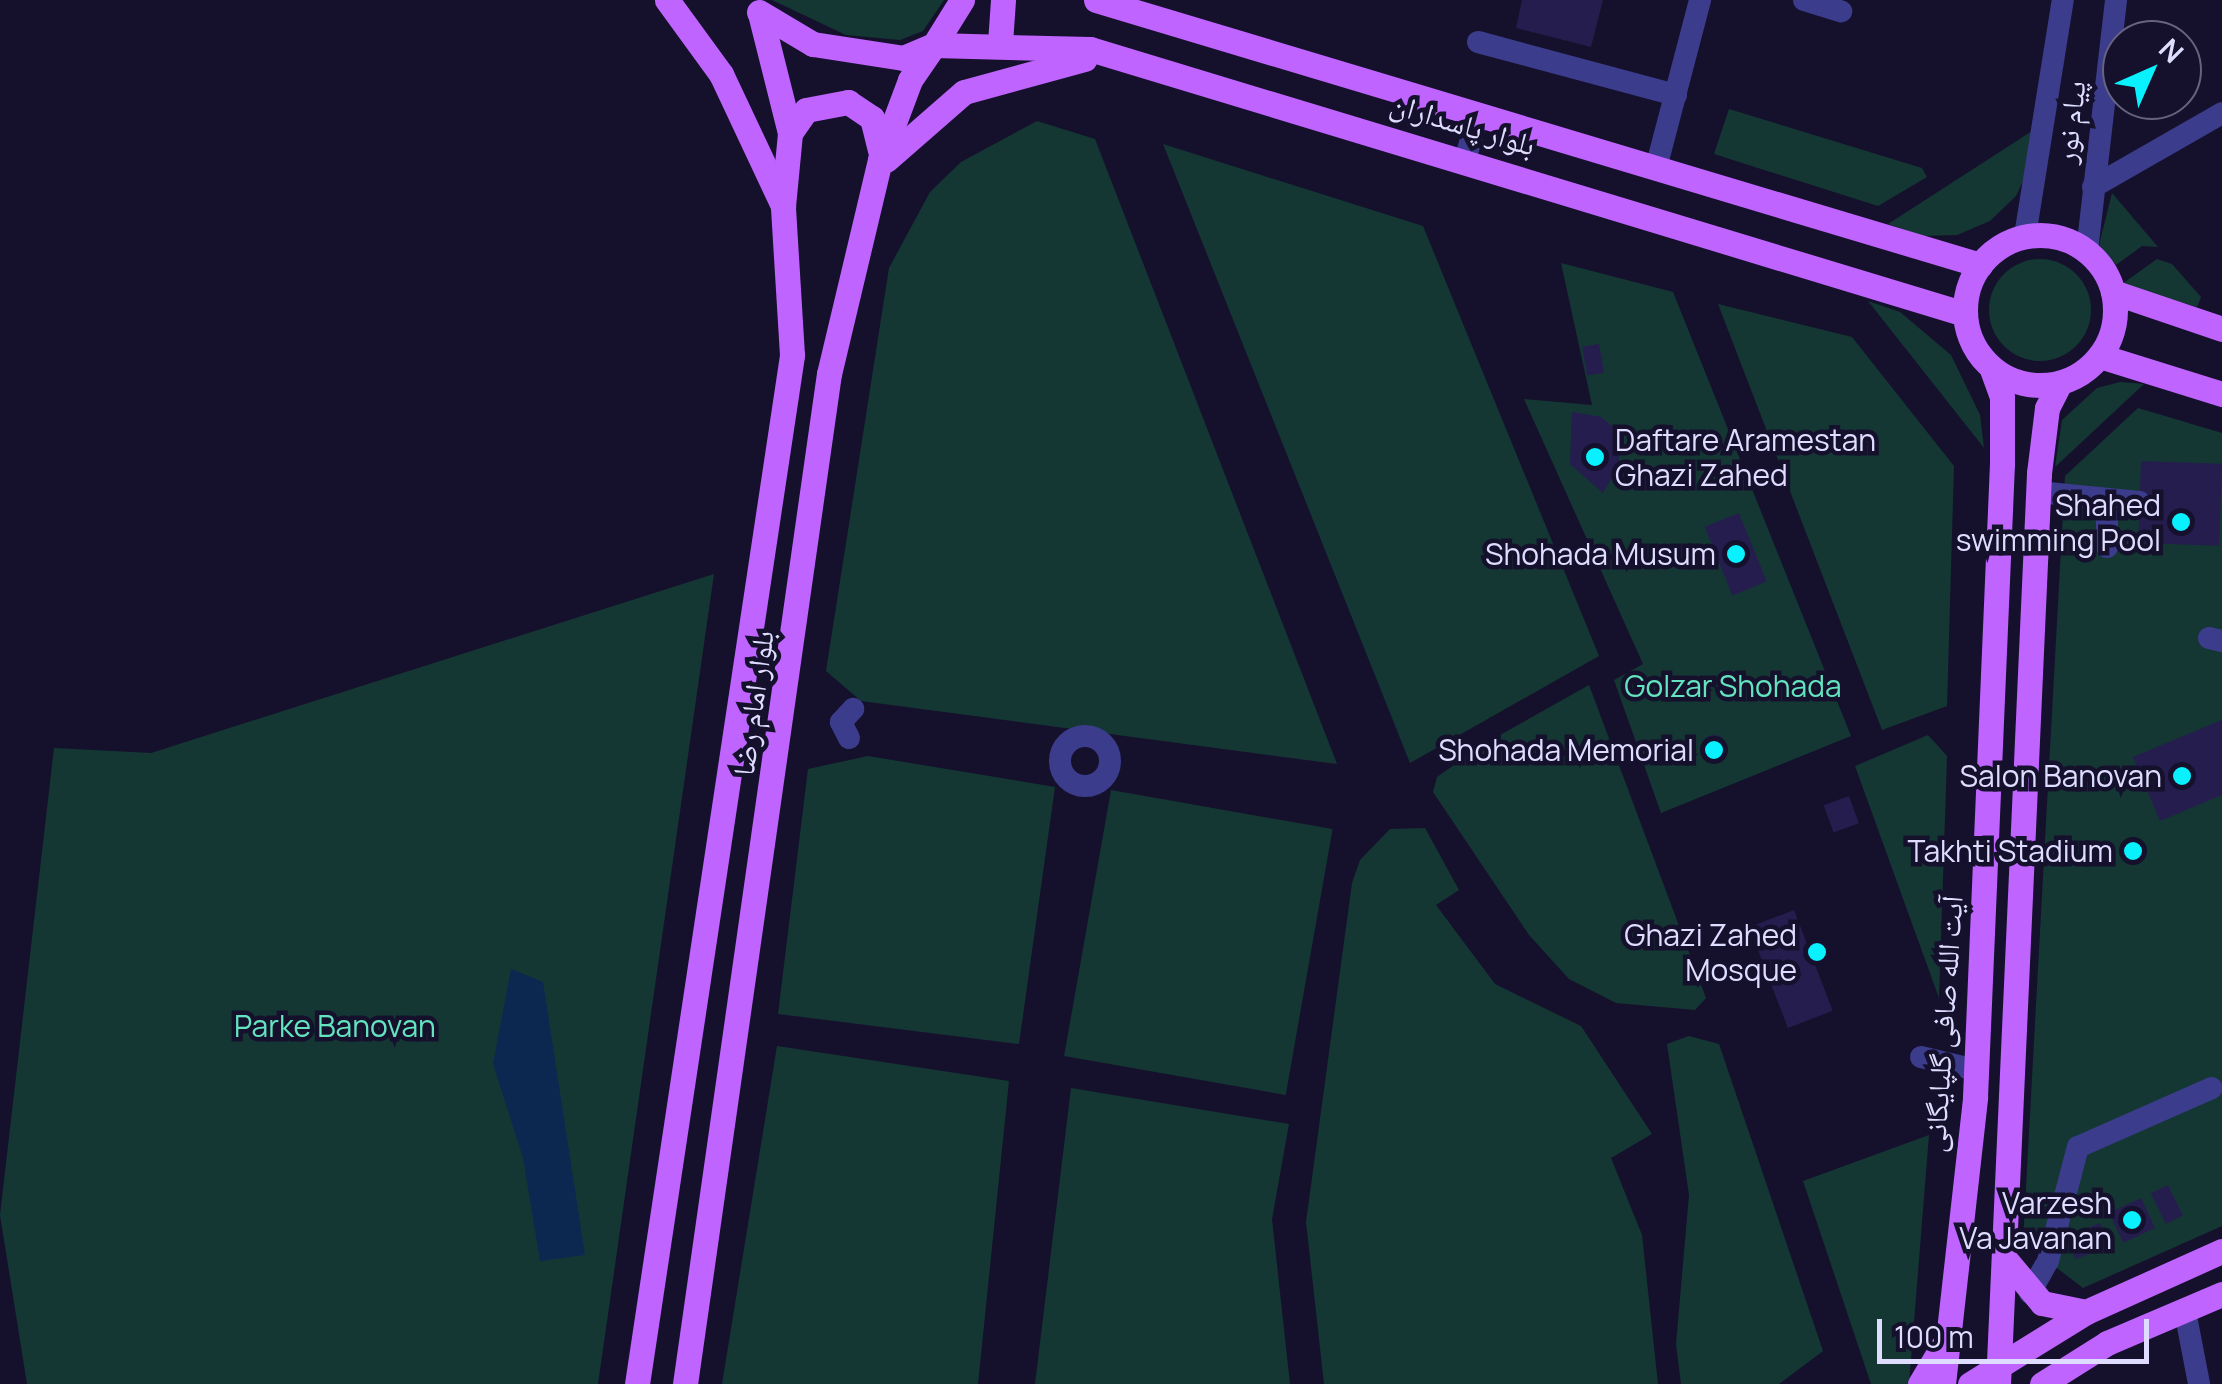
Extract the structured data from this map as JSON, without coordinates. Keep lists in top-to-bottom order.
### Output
{
  "streets": {
    "main road": ["بلوار پاسداران", "بلوار امام رضا", "آیت الله صافی گلپایگانی"],
    "street": ["پیام نور"]
  },
  "crossings": [
    ["پیام نور", "بلوار پاسداران"],
    ["پیام نور", "آیت الله صافی گلپایگانی"],
    ["بلوار پاسداران", "بلوار امام رضا"],
    ["بلوار پاسداران", "آیت الله صافی گلپایگانی"]
  ],
  "parks": ["Golzar Shohada", "Parke Banovan"],
  "places": [
    "Daftare Aramestan Ghazi Zahed",
    "Shahed swimming Pool",
    "Shohada Musum",
    "Shohada Memorial",
    "Salon Banovan",
    "Takhti Stadium",
    "Ghazi Zahed Mosque",
    "Varzesh Va Javanan"
  ],
  "scale_bar": "100 m",
  "north": "top right"
}
